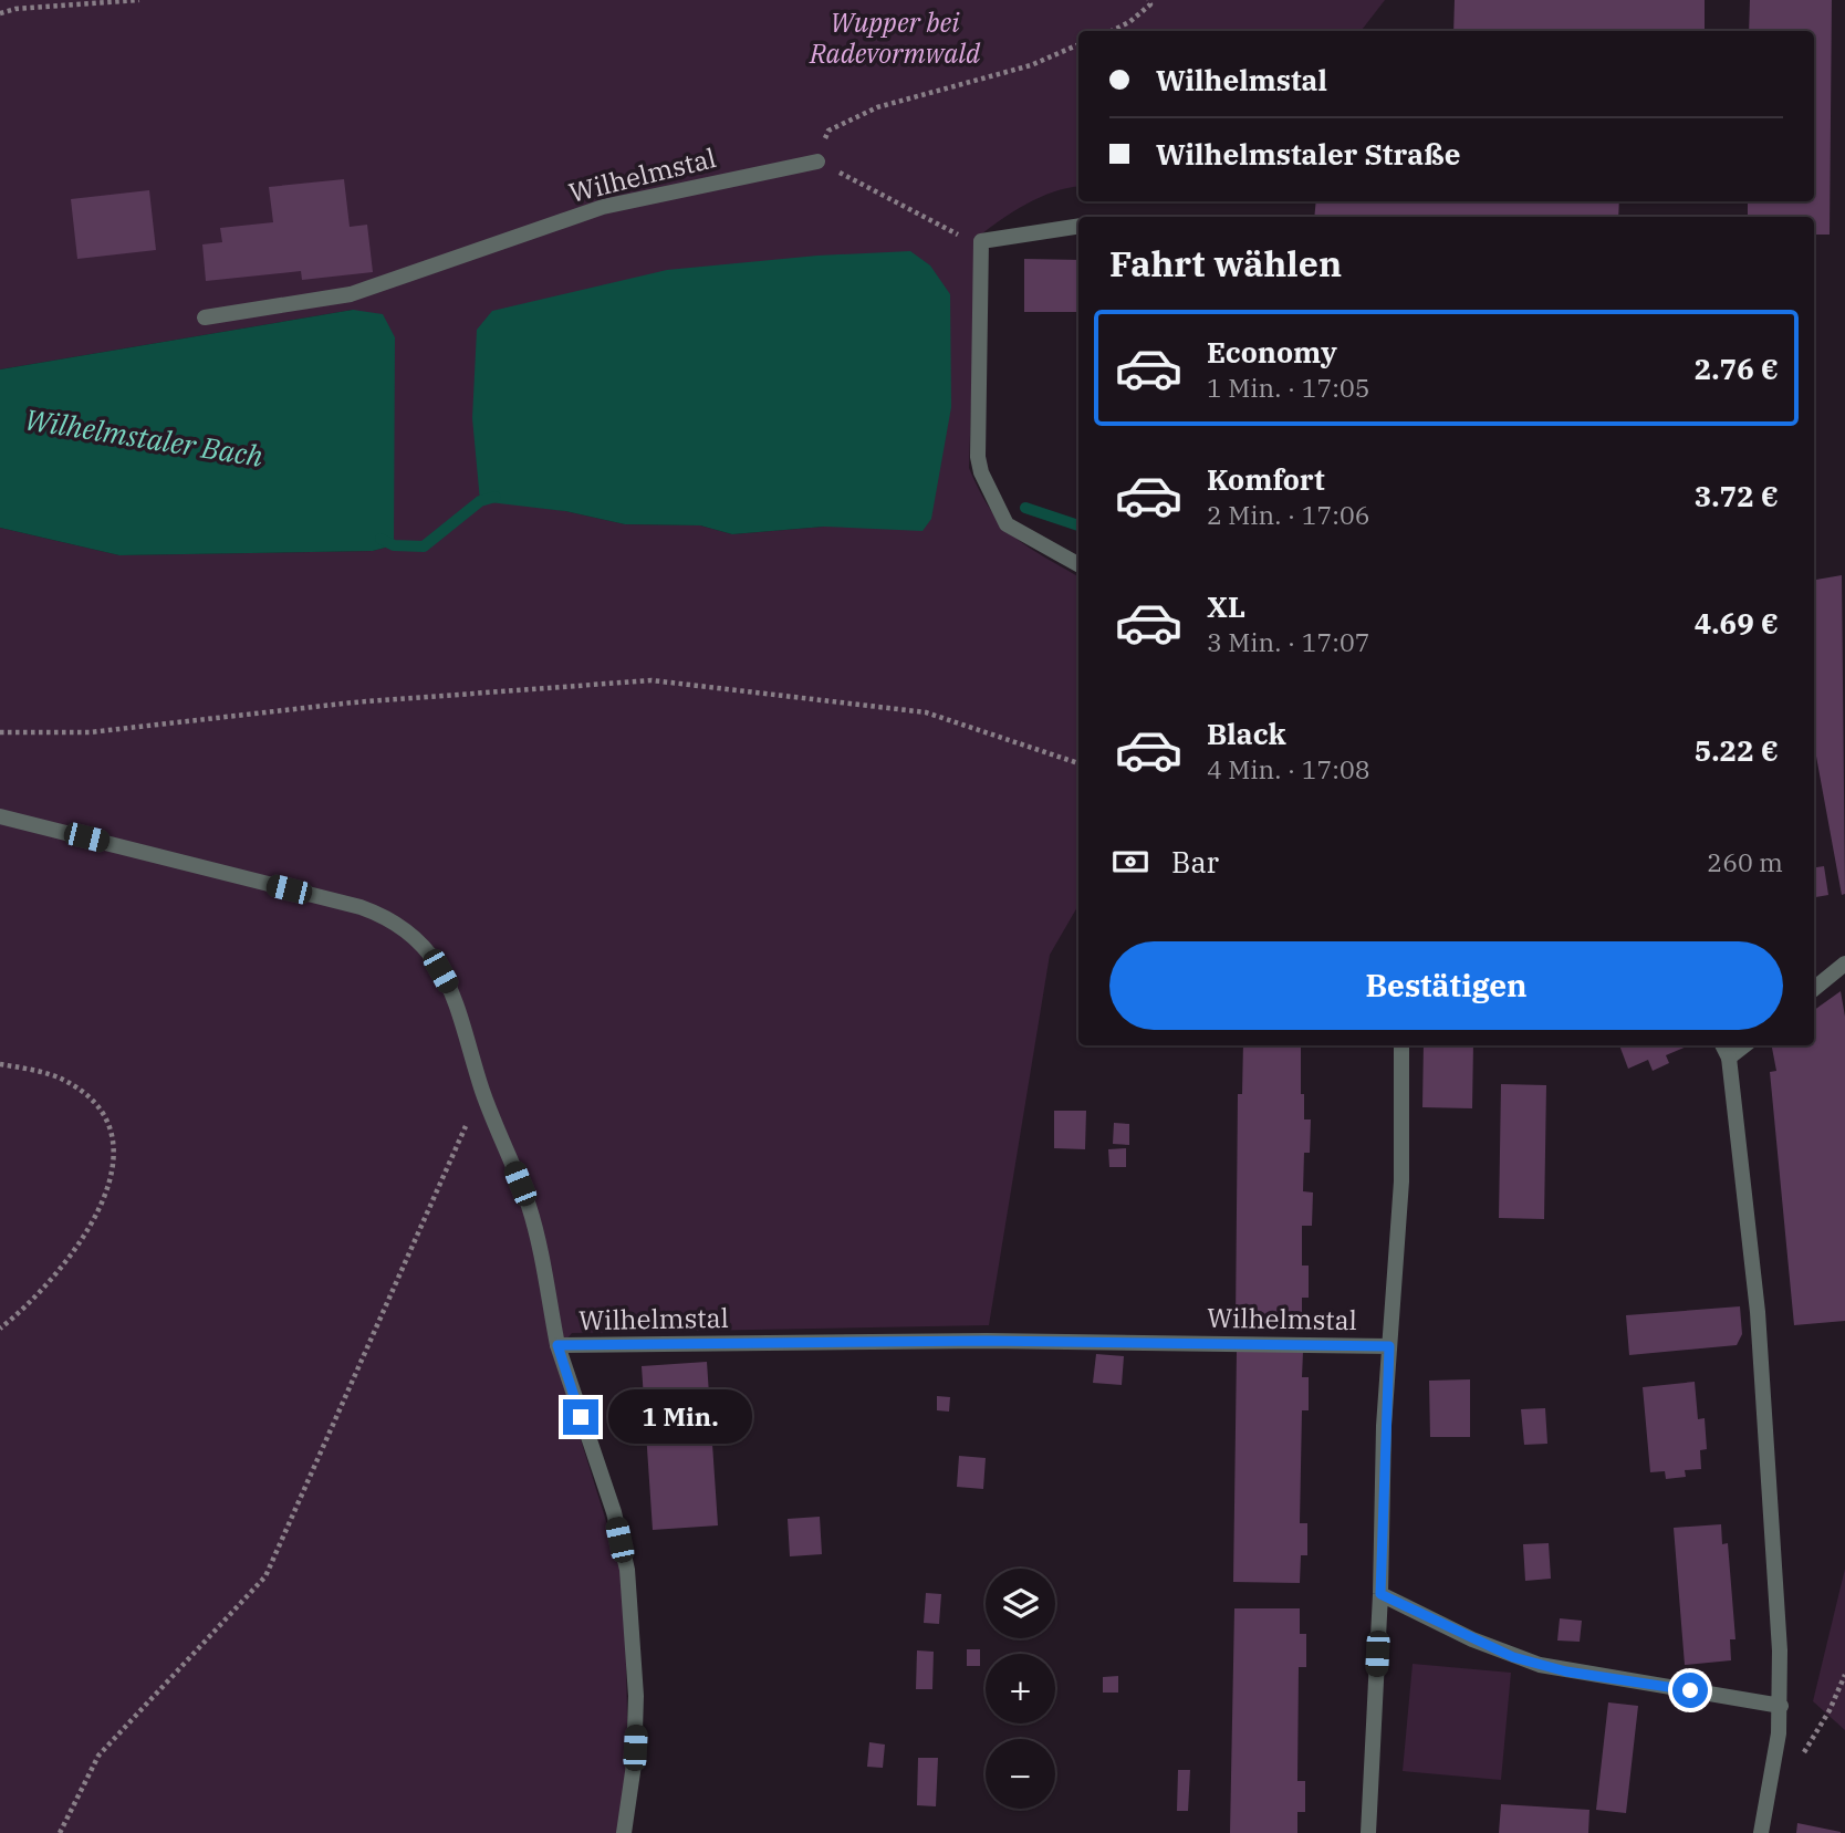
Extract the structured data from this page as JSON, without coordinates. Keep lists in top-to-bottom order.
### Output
{
  "streets": {
    "street": ["Wilhelmstal"]
  },
  "water": ["Wilhelmstaler Bach"],
  "parks": ["Wupper bei Radevormwald"],
  "page": {
    "banner": ["Wilhelmstal", "Wilhelmstaler Straße"],
    "heading": "Fahrt wählen",
    "list": [
      {
        "name": "Economy",
        "note": "1 Min. · 17:05",
        "value": "2.76 €"
      },
      {
        "name": "Komfort",
        "note": "2 Min. · 17:06",
        "value": "3.72 €"
      },
      {
        "name": "XL",
        "note": "3 Min. · 17:07",
        "value": "4.69 €"
      },
      {
        "name": "Black",
        "note": "4 Min. · 17:08",
        "value": "5.22 €"
      }
    ],
    "pay": ["Bar", "260 m"],
    "buttons": "Bestätigen",
    "bubble": "1 Min.",
    "map_buttons": ["+", "−"]
  }
}
